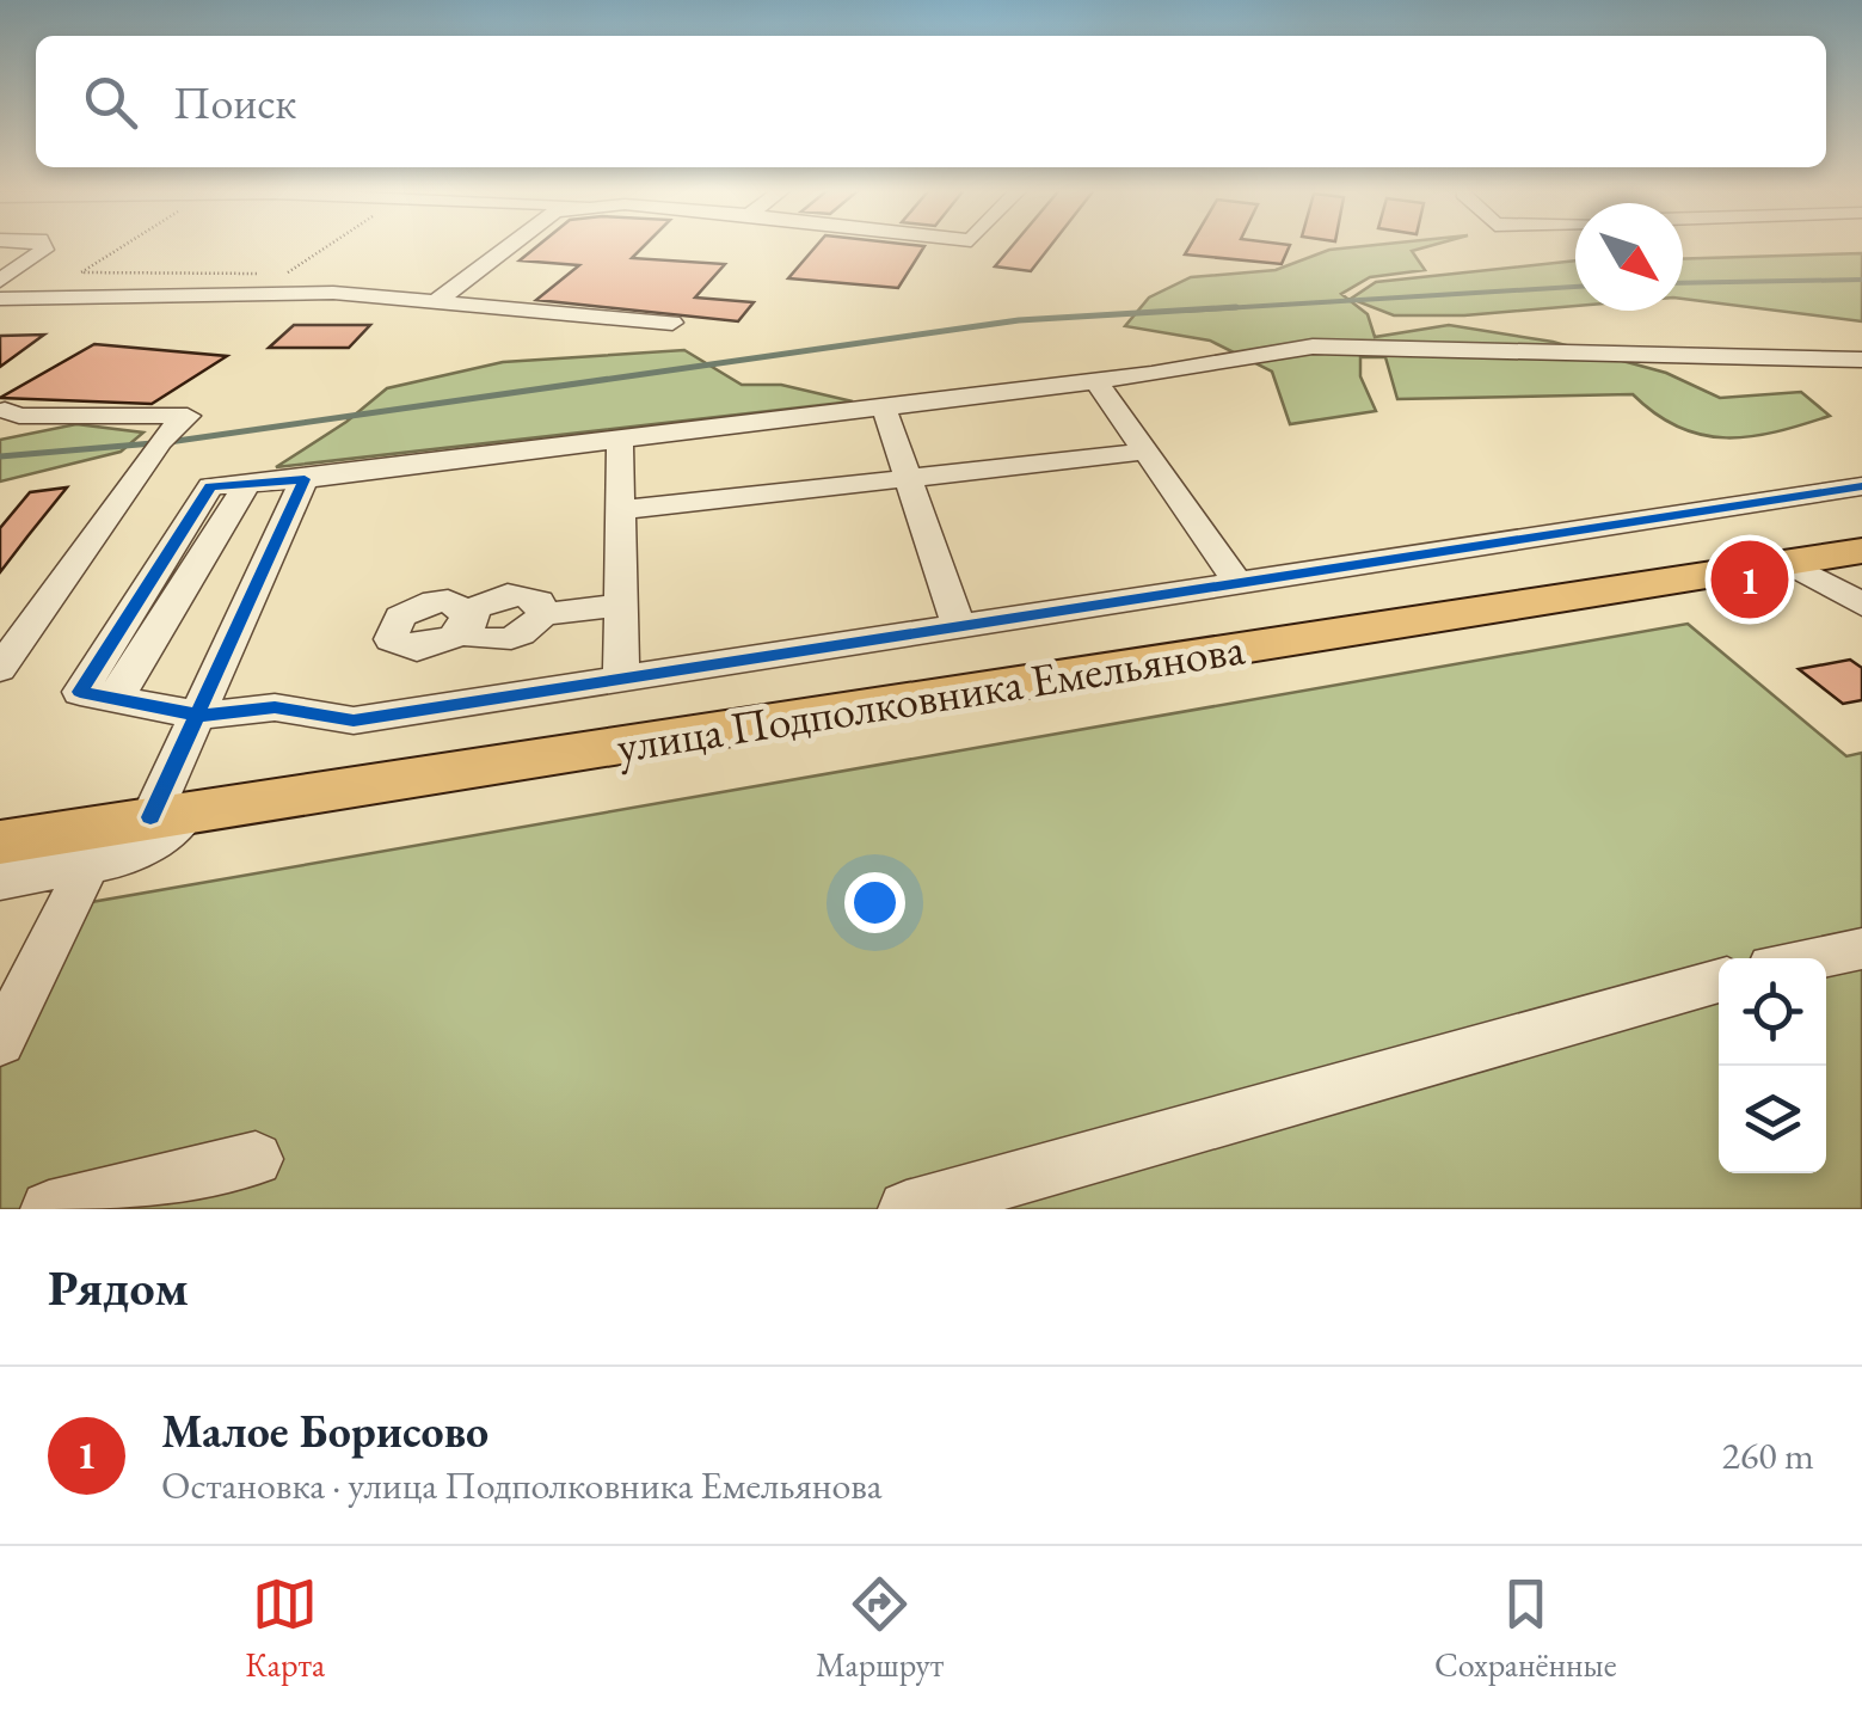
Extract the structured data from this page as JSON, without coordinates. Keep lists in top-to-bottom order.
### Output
{
  "streets": {
    "main road": ["улица Подполковника Емельянова"]
  },
  "north": "bottom right",
  "page": {
    "search": "Поиск",
    "pins": "1",
    "heading": "Рядом",
    "list": [
      {
        "mark": "1",
        "name": "Малое Борисово",
        "note": "Остановка · улица Подполковника Емельянова",
        "value": "260 m"
      }
    ],
    "nav": ["Карта", "Маршрут", "Сохранённые"]
  }
}
